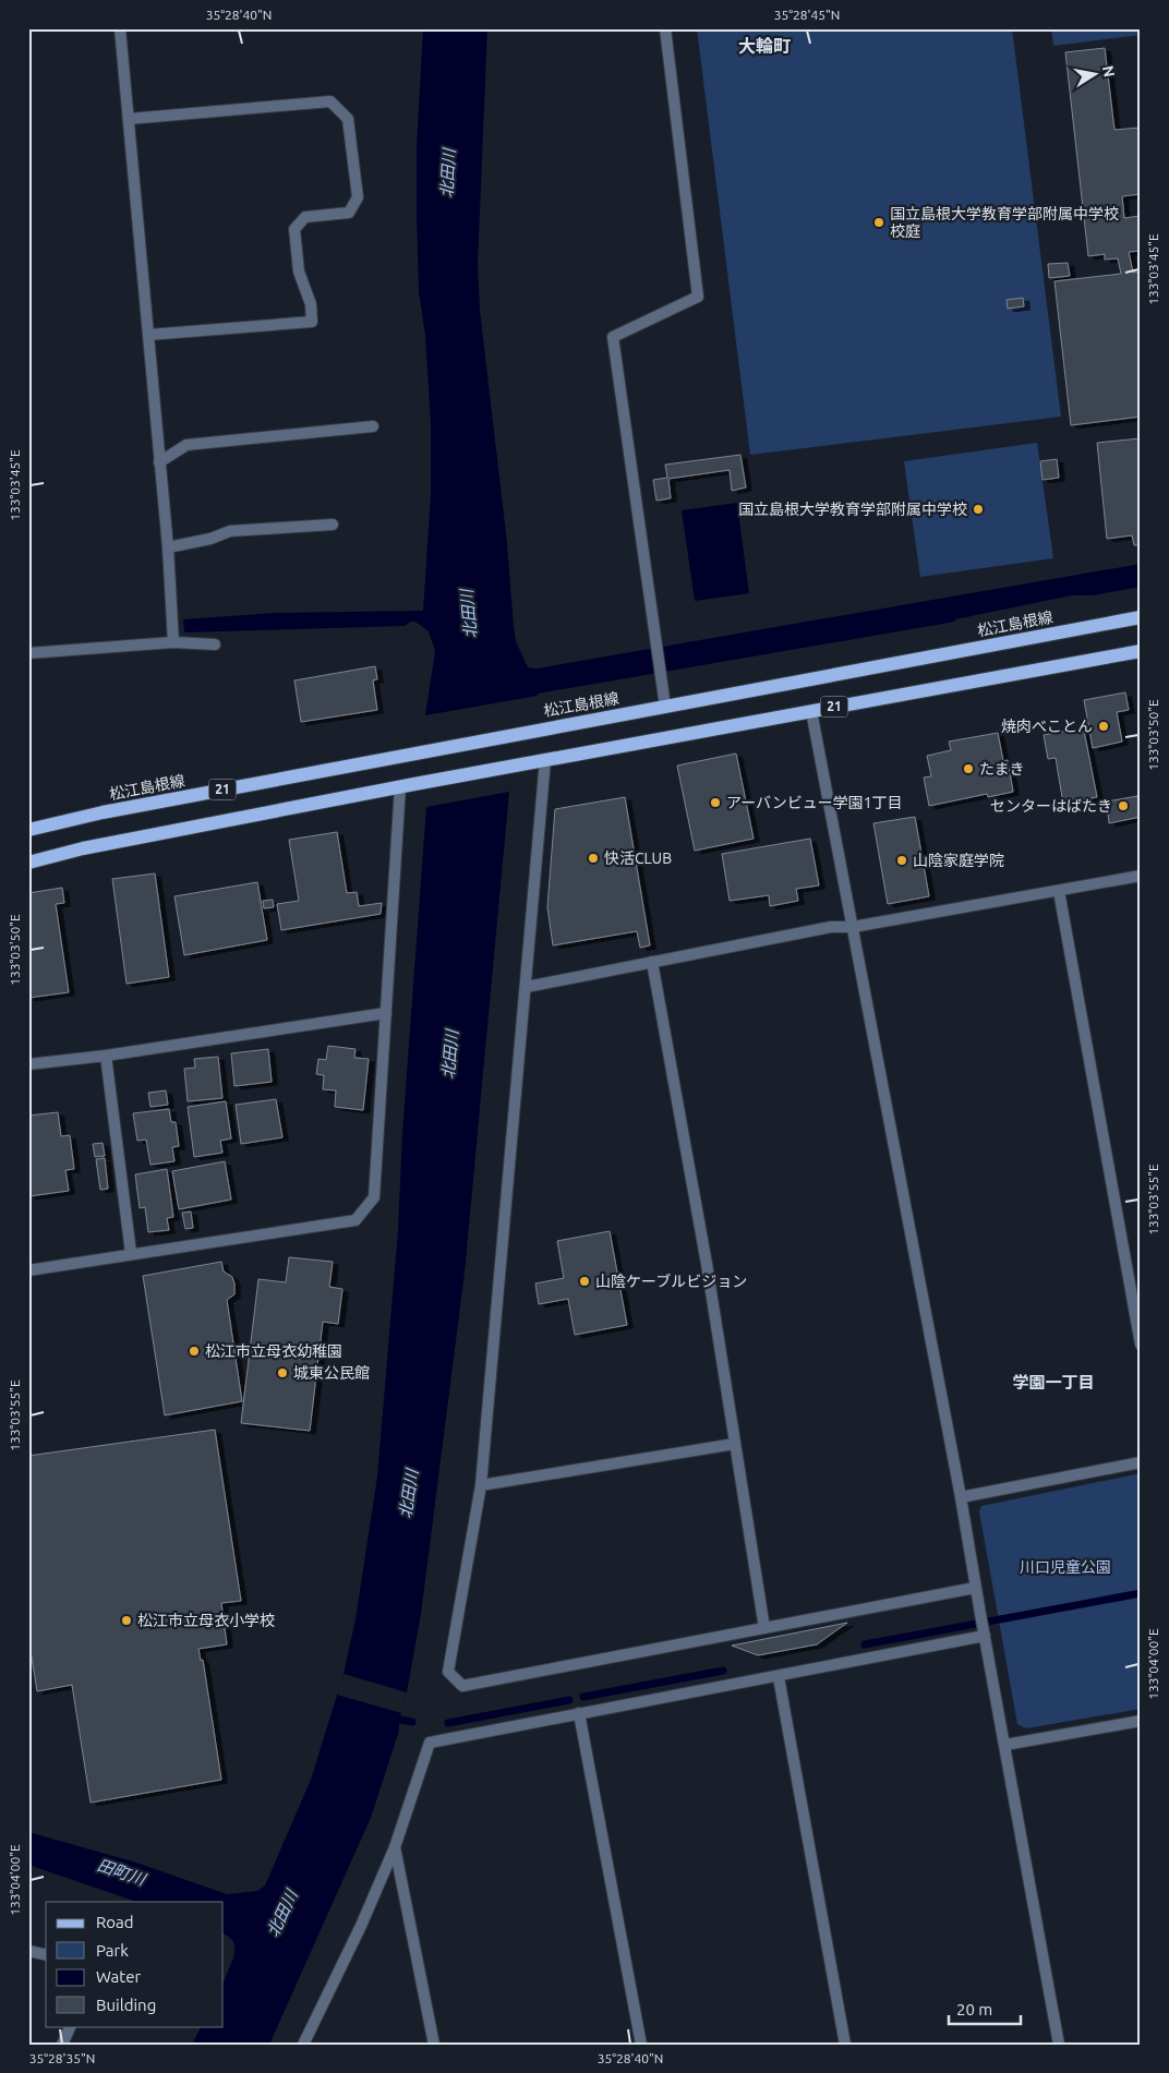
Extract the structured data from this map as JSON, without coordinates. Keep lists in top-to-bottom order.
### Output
{
  "streets": {
    "main road": ["松江島根線", "21"]
  },
  "districts": ["大輪町", "学園一丁目"],
  "water": ["北田川", "田町川"],
  "parks": ["川口児童公園"],
  "places": [
    "国立島根大学教育学部附属中学校 校庭",
    "国立島根大学教育学部附属中学校",
    "焼肉べことん",
    "たまき",
    "アーバンビュー学園1丁目",
    "センターはばたき",
    "快活CLUB",
    "山陰家庭学院",
    "山陰ケーブルビジョン",
    "松江市立母衣幼稚園",
    "城東公民館",
    "松江市立母衣小学校"
  ],
  "legend": [
    "Road",
    "Park",
    "Water",
    "Building"
  ],
  "scale_bar": "20 m",
  "north": "right",
  "coordinates": [
    "35°28'40\"N",
    "35°28'45\"N",
    "133°03'45\"E",
    "133°03'50\"E",
    "133°03'55\"E",
    "133°04'00\"E",
    "35°28'35\"N"
  ]
}
